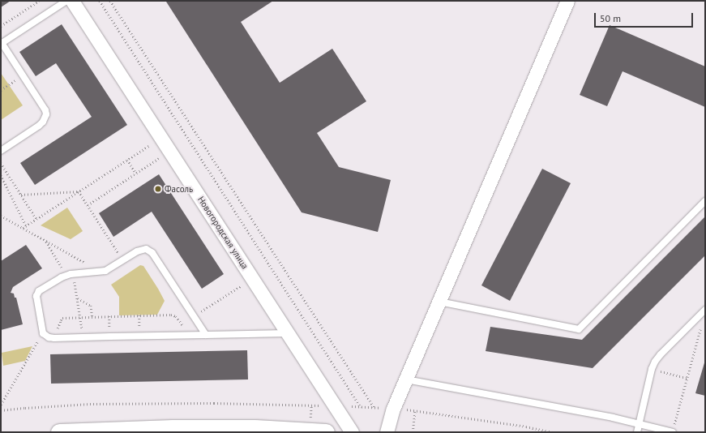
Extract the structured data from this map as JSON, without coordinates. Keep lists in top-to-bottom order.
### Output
{
  "streets": {
    "street": ["Новогородская улица"]
  },
  "places": ["Фасоль"],
  "scale_bar": "50 m"
}
